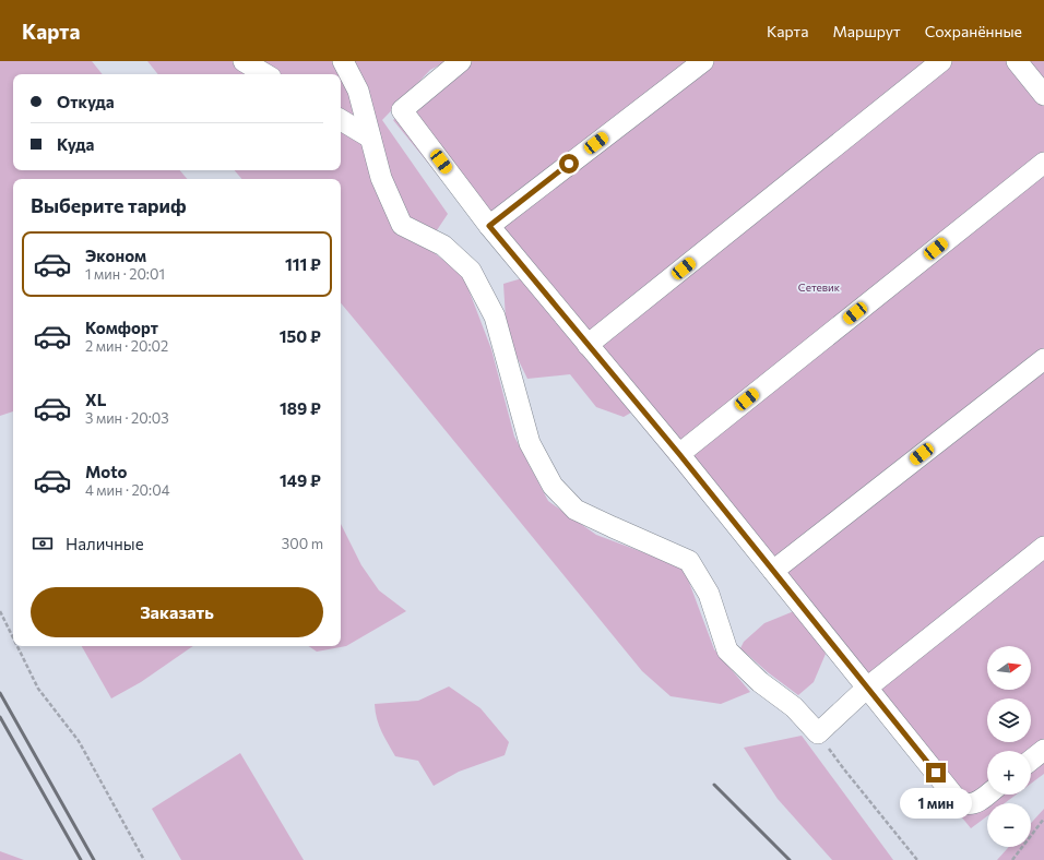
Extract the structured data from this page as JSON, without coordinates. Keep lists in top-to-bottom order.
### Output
{
  "parks": ["Сетевик"],
  "north": "right",
  "page": {
    "header": "Карта",
    "nav": ["Карта", "Маршрут", "Сохранённые"],
    "banner": ["Откуда", "Куда"],
    "heading": "Выберите тариф",
    "list": [
      {
        "name": "Эконом",
        "note": "1 мин · 20:01",
        "value": "111 ₽"
      },
      {
        "name": "Комфорт",
        "note": "2 мин · 20:02",
        "value": "150 ₽"
      },
      {
        "name": "XL",
        "note": "3 мин · 20:03",
        "value": "189 ₽"
      },
      {
        "name": "Moto",
        "note": "4 мин · 20:04",
        "value": "149 ₽"
      }
    ],
    "pay": ["Наличные", "300 m"],
    "buttons": "Заказать",
    "map_buttons": ["+", "−"],
    "bubble": "1 мин"
  }
}
